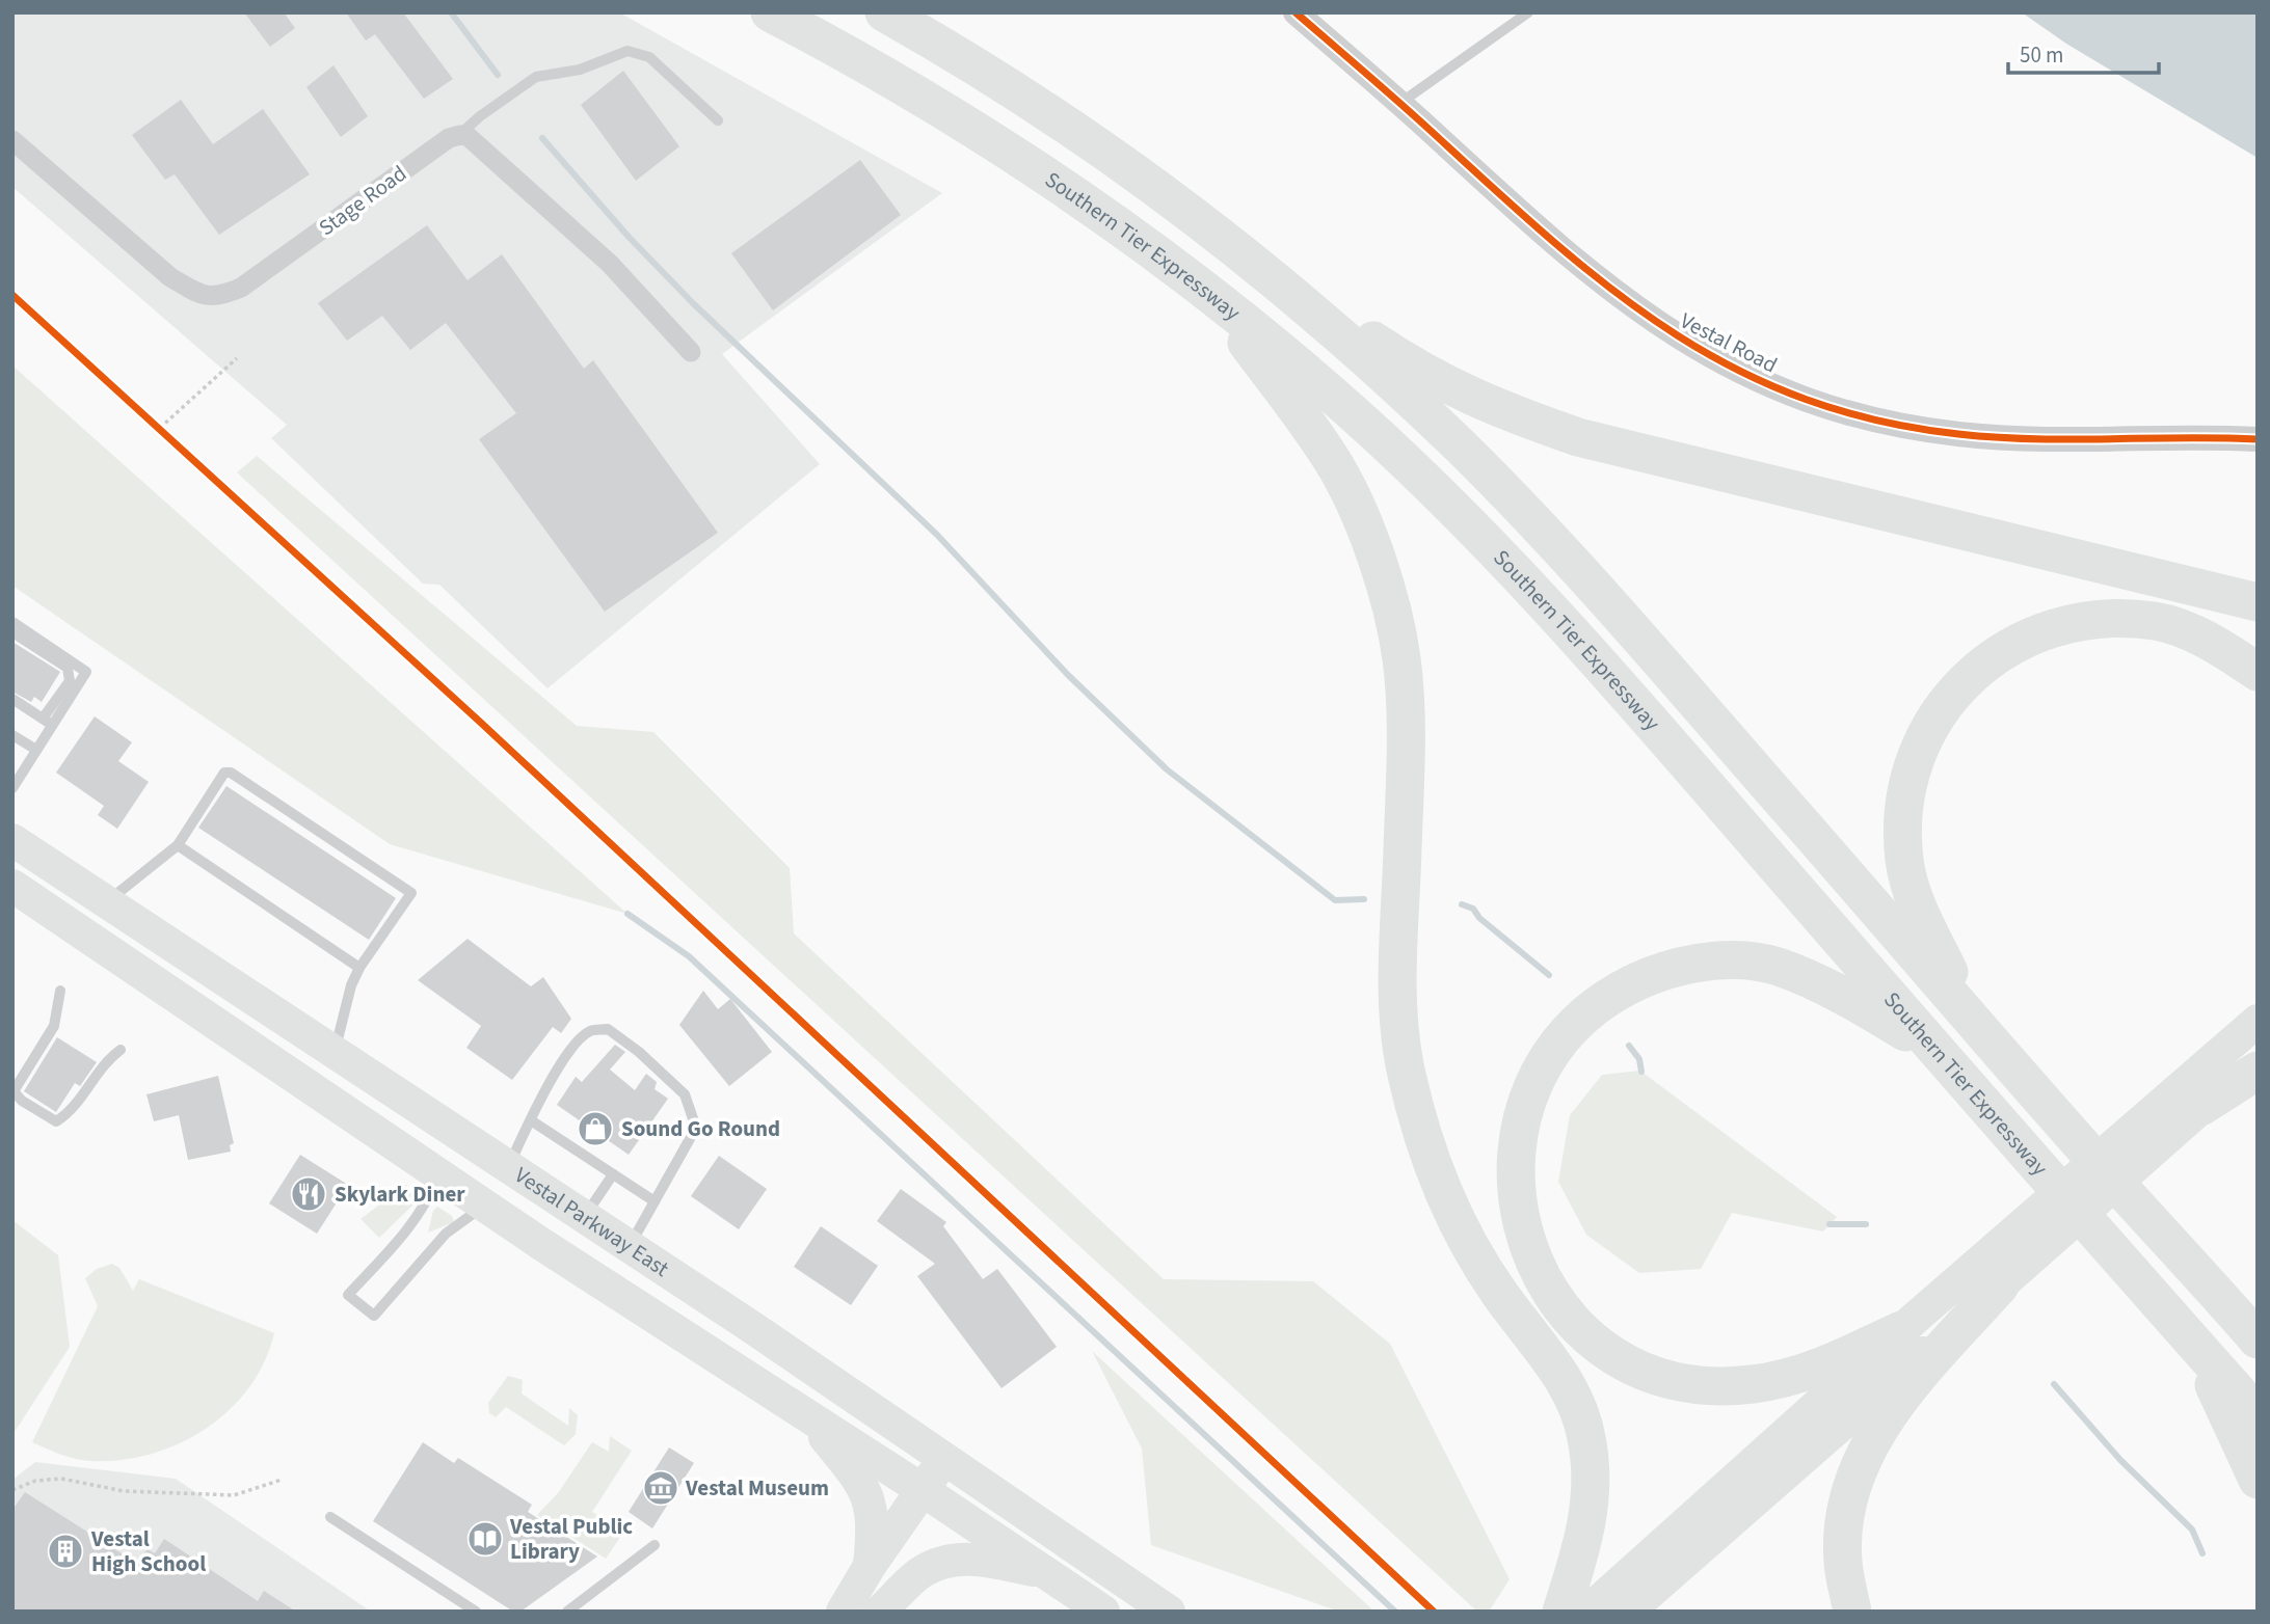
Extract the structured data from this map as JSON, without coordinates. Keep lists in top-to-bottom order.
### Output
{
  "streets": {
    "highway": ["Southern Tier Expressway"],
    "main road": ["Vestal Parkway East"],
    "street": ["Stage Road", "Vestal Road"]
  },
  "places": {
    "shop": ["Sound Go Round"],
    "restaurant": ["Skylark Diner"],
    "museum": ["Vestal Museum"],
    "library": ["Vestal Public Library"],
    "building": ["Vestal High School"]
  },
  "scale_bar": "50 m"
}
